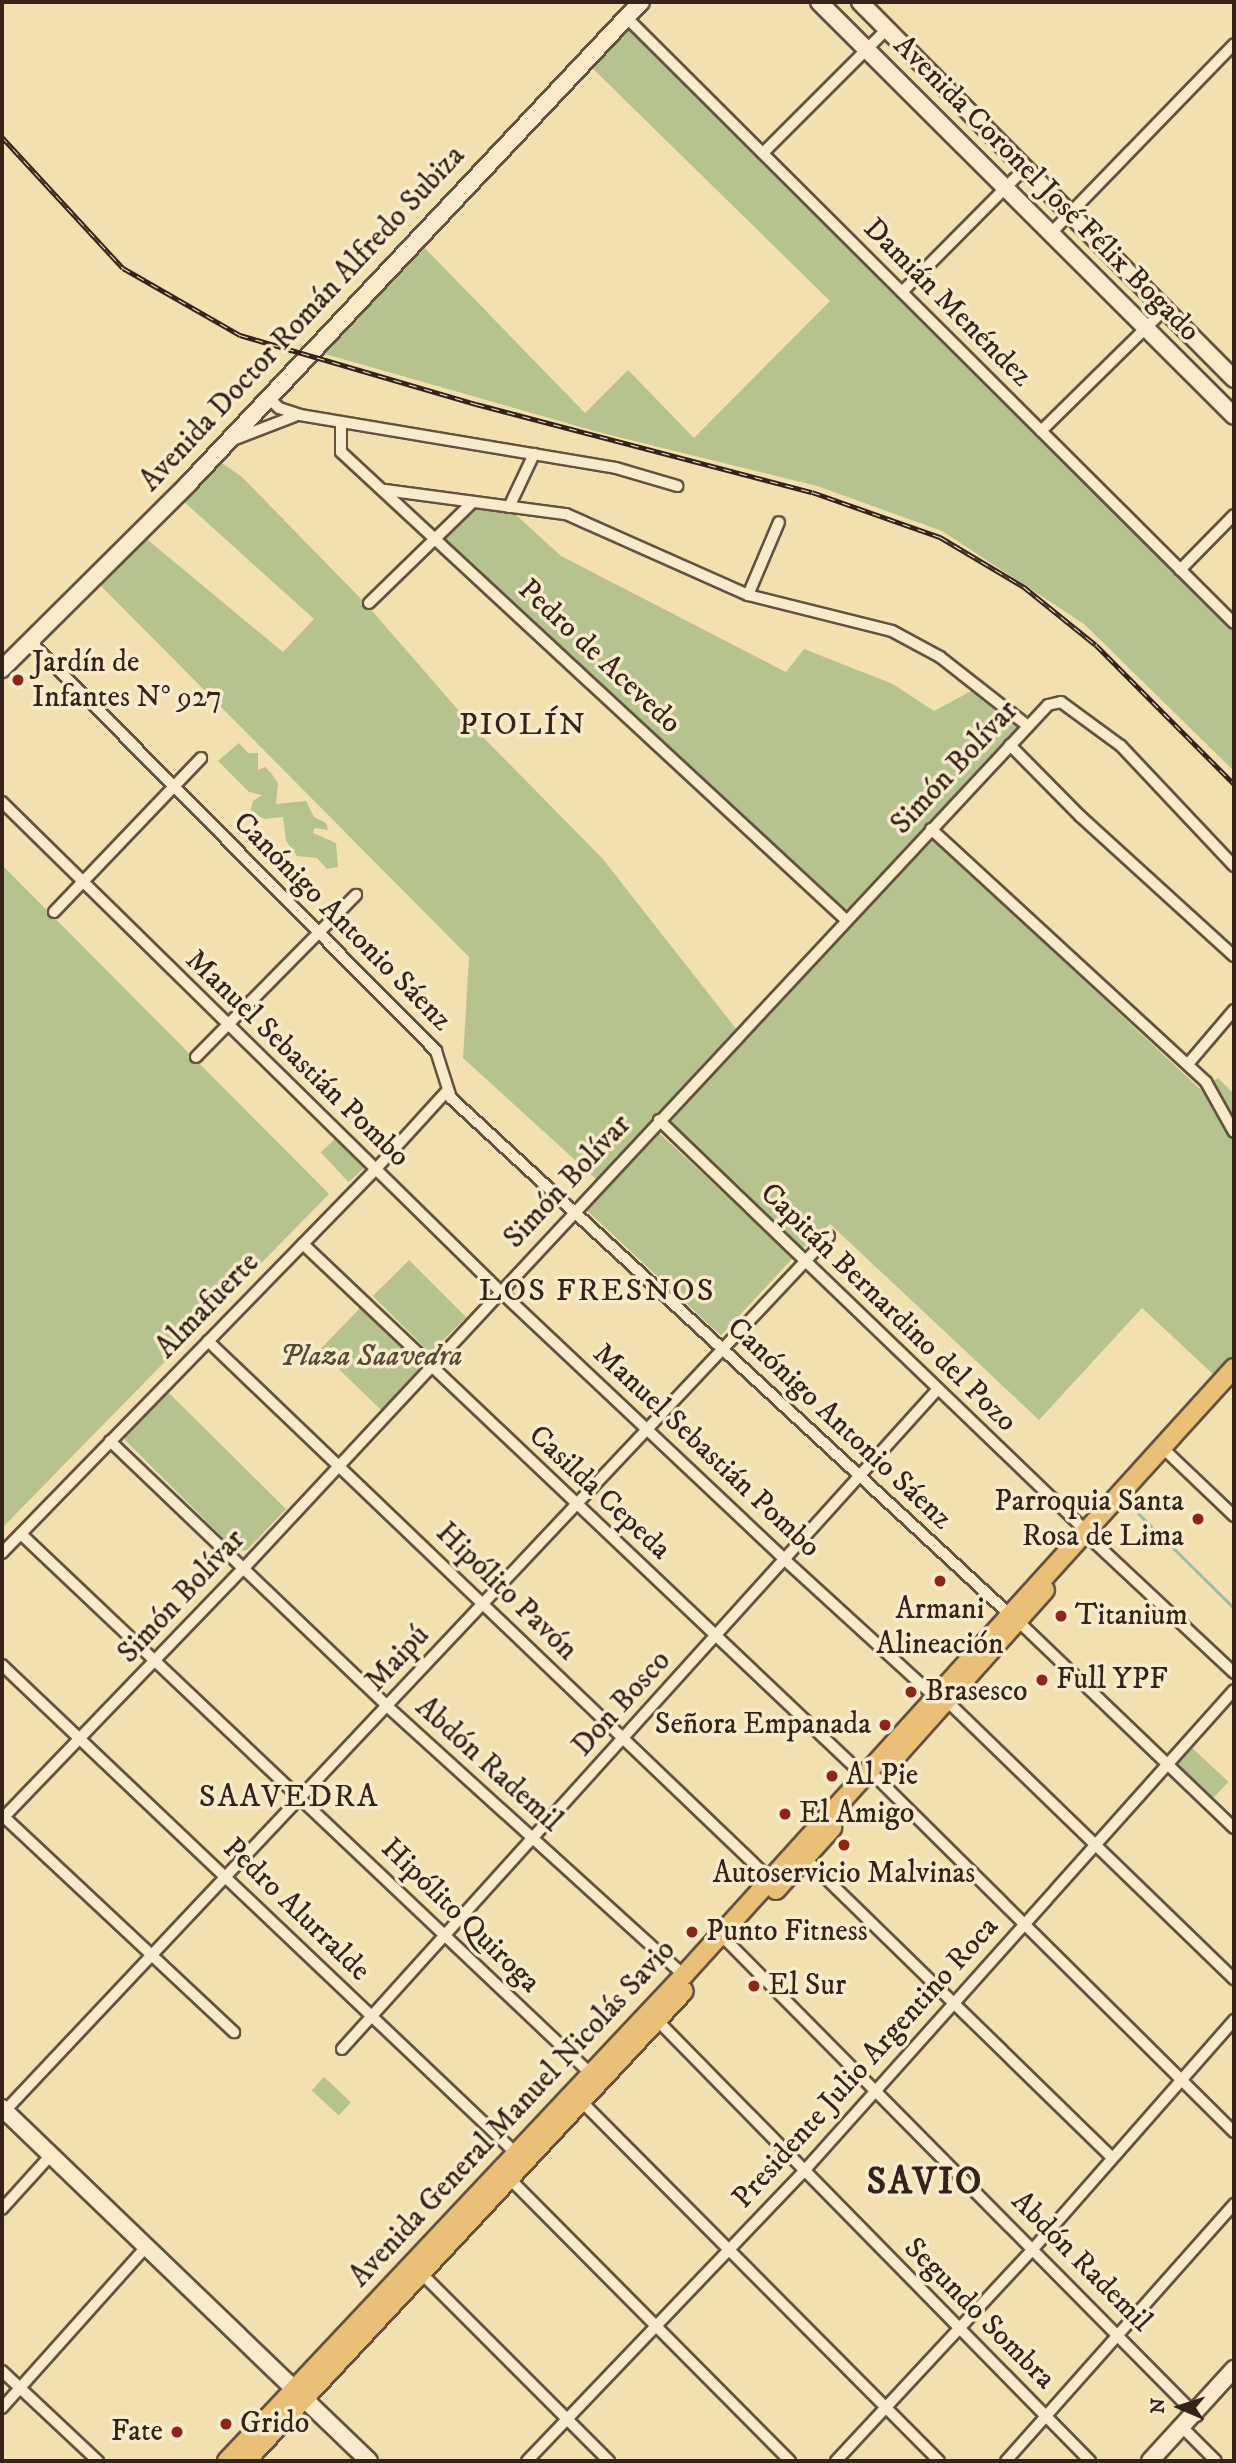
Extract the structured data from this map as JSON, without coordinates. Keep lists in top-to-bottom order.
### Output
{
  "streets": {
    "main road": ["Avenida Coronel José Félix Bogado", "Avenida Doctor Román Alfredo Subiza", "Avenida General Manuel Nicolás Savio"],
    "street": [
      "Damián Menéndez",
      "Pedro de Acevedo",
      "Simón Bolívar",
      "Canónigo Antonio Sáenz",
      "Manuel Sebastián Pombo",
      "Almafuerte",
      "Capitán Bernardino del Pozo",
      "Casilda Cepeda",
      "Hipólito Pavón",
      "Maipú",
      "Don Bosco",
      "Abdón Rademil",
      "Pedro Alurralde",
      "Hipólito Quiroga",
      "Presidente Julio Argentino Roca",
      "Segundo Sombra"
    ]
  },
  "crossings": [
    ["Damián Menéndez", "Avenida Doctor Román Alfredo Subiza"],
    ["Avenida Doctor Román Alfredo Subiza", "Canónigo Antonio Sáenz"],
    ["Pedro de Acevedo", "Simón Bolívar"],
    ["Simón Bolívar", "Canónigo Antonio Sáenz"],
    ["Simón Bolívar", "Manuel Sebastián Pombo"],
    ["Simón Bolívar", "Capitán Bernardino del Pozo"],
    ["Simón Bolívar", "Casilda Cepeda"],
    ["Simón Bolívar", "Hipólito Pavón"],
    ["Simón Bolívar", "Abdón Rademil"],
    ["Simón Bolívar", "Pedro Alurralde"],
    ["Simón Bolívar", "Hipólito Quiroga"],
    ["Canónigo Antonio Sáenz", "Almafuerte"],
    ["Canónigo Antonio Sáenz", "Maipú"],
    ["Canónigo Antonio Sáenz", "Don Bosco"],
    ["Canónigo Antonio Sáenz", "Presidente Julio Argentino Roca"],
    ["Canónigo Antonio Sáenz", "Avenida General Manuel Nicolás Savio"],
    ["Manuel Sebastián Pombo", "Almafuerte"],
    ["Manuel Sebastián Pombo", "Maipú"],
    ["Manuel Sebastián Pombo", "Don Bosco"],
    ["Manuel Sebastián Pombo", "Presidente Julio Argentino Roca"],
    ["Manuel Sebastián Pombo", "Avenida General Manuel Nicolás Savio"],
    ["Almafuerte", "Casilda Cepeda"],
    ["Almafuerte", "Hipólito Pavón"],
    ["Almafuerte", "Abdón Rademil"],
    ["Almafuerte", "Hipólito Quiroga"],
    ["Capitán Bernardino del Pozo", "Maipú"],
    ["Capitán Bernardino del Pozo", "Don Bosco"],
    ["Capitán Bernardino del Pozo", "Avenida General Manuel Nicolás Savio"],
    ["Casilda Cepeda", "Maipú"],
    ["Casilda Cepeda", "Don Bosco"],
    ["Casilda Cepeda", "Presidente Julio Argentino Roca"],
    ["Casilda Cepeda", "Avenida General Manuel Nicolás Savio"],
    ["Hipólito Pavón", "Maipú"],
    ["Hipólito Pavón", "Don Bosco"],
    ["Hipólito Pavón", "Avenida General Manuel Nicolás Savio"],
    ["Maipú", "Abdón Rademil"],
    ["Maipú", "Pedro Alurralde"],
    ["Maipú", "Hipólito Quiroga"],
    ["Don Bosco", "Abdón Rademil"],
    ["Don Bosco", "Pedro Alurralde"],
    ["Don Bosco", "Hipólito Quiroga"],
    ["Abdón Rademil", "Presidente Julio Argentino Roca"],
    ["Abdón Rademil", "Avenida General Manuel Nicolás Savio"],
    ["Pedro Alurralde", "Avenida General Manuel Nicolás Savio"],
    ["Hipólito Quiroga", "Avenida General Manuel Nicolás Savio"],
    ["Presidente Julio Argentino Roca", "Segundo Sombra"],
    ["Avenida General Manuel Nicolás Savio", "Segundo Sombra"]
  ],
  "districts": [
    "PIOLÍN",
    "LOS FRESNOS",
    "SAAVEDRA",
    "SAVIO"
  ],
  "parks": ["Plaza Saavedra"],
  "places": [
    "Jardín de Infantes N° 927",
    "Parroquia Santa Rosa de Lima",
    "Armani Alineación",
    "Titanium",
    "Full YPF",
    "Brasesco",
    "Señora Empanada",
    "Al Pie",
    "El Amigo",
    "Autoservicio Malvinas",
    "Punto Fitness",
    "El Sur",
    "Grido",
    "Fate"
  ],
  "north": "left"
}
